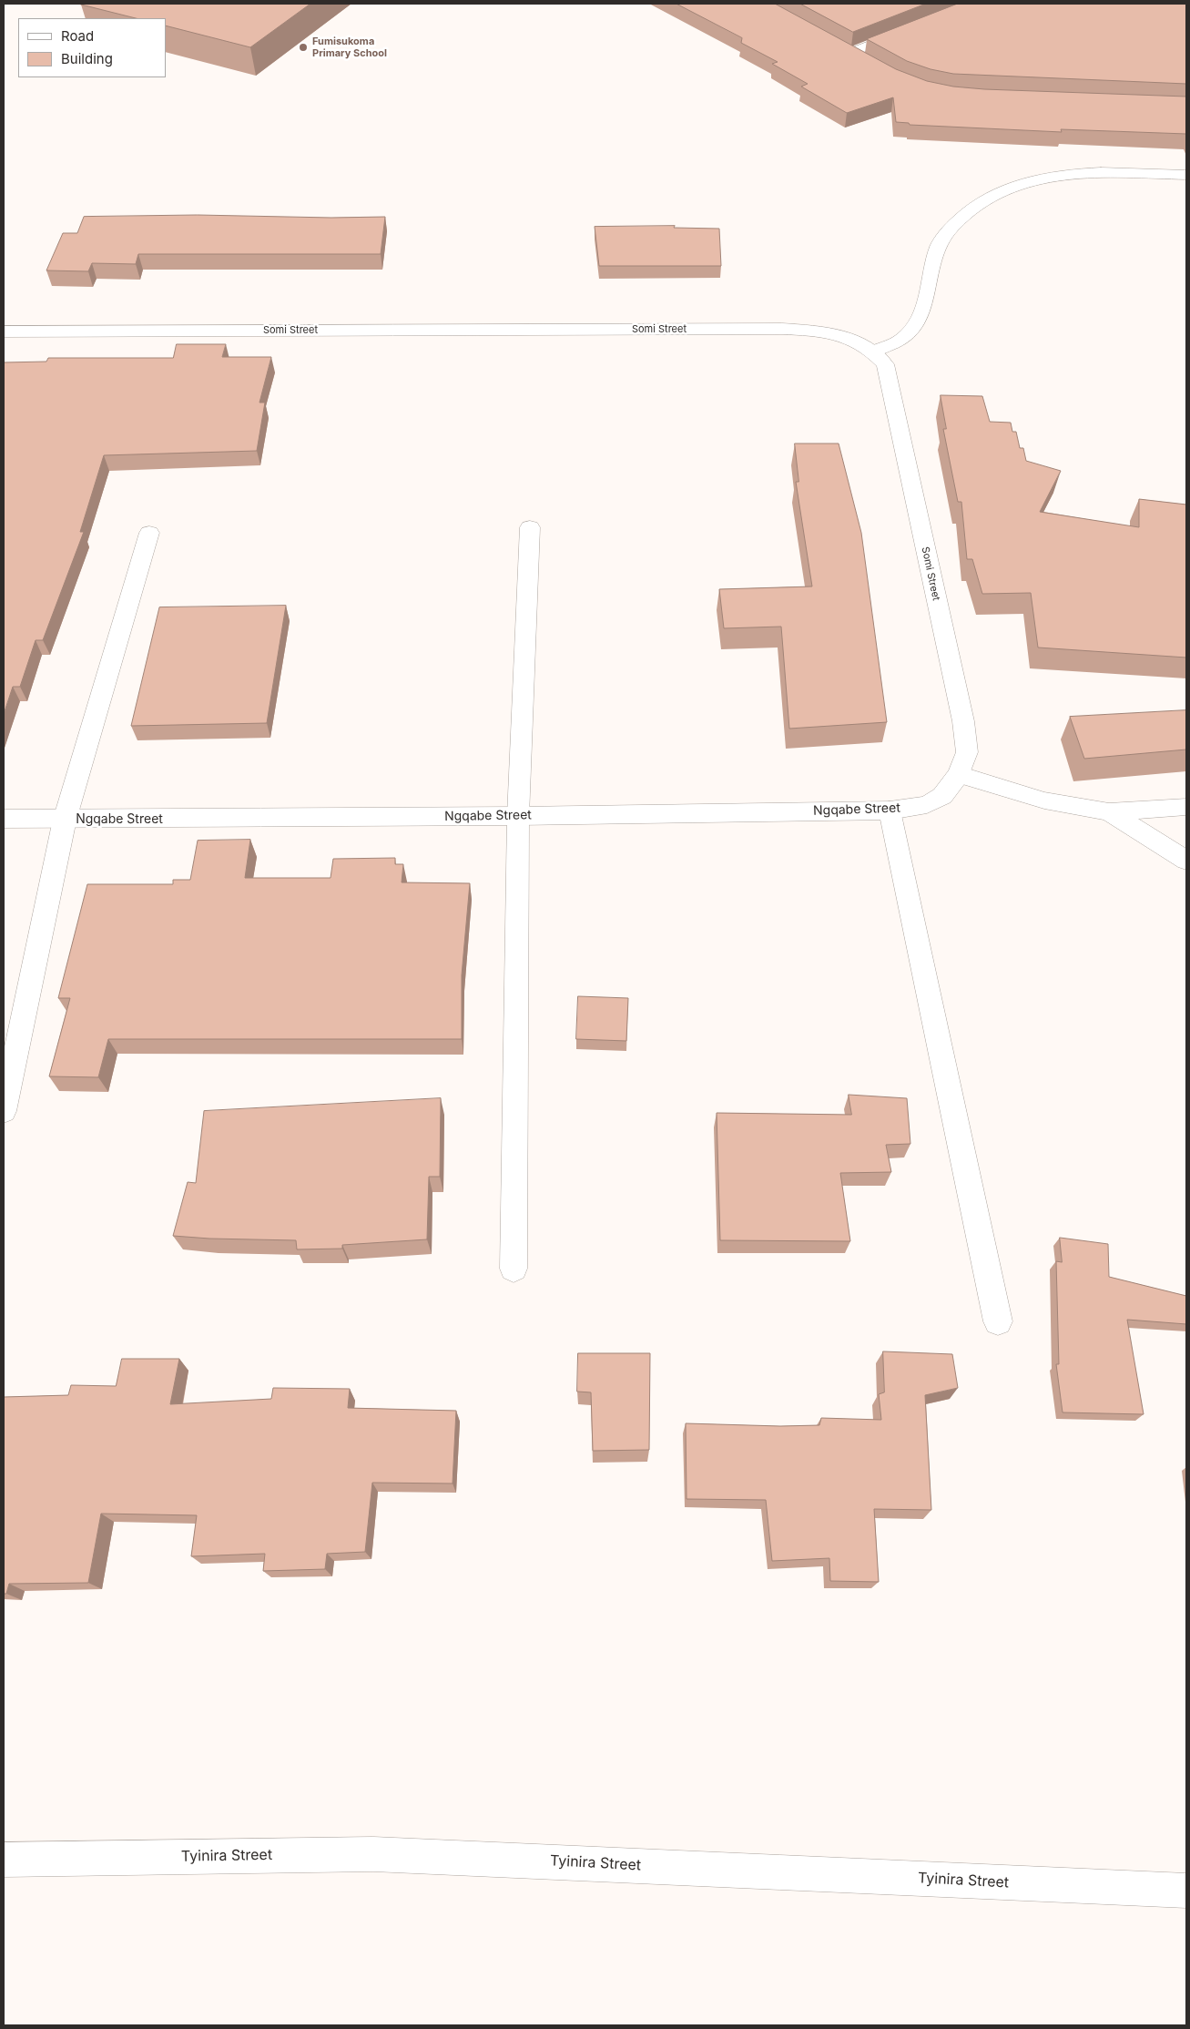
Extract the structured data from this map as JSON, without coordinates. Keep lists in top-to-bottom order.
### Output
{
  "streets": {
    "street": ["Somi Street", "Ngqabe Street", "Tyinira Street"]
  },
  "crossings": [
    ["Somi Street", "Ngqabe Street"]
  ],
  "places": ["Fumisukoma Primary School"],
  "legend": ["Road", "Building"]
}
